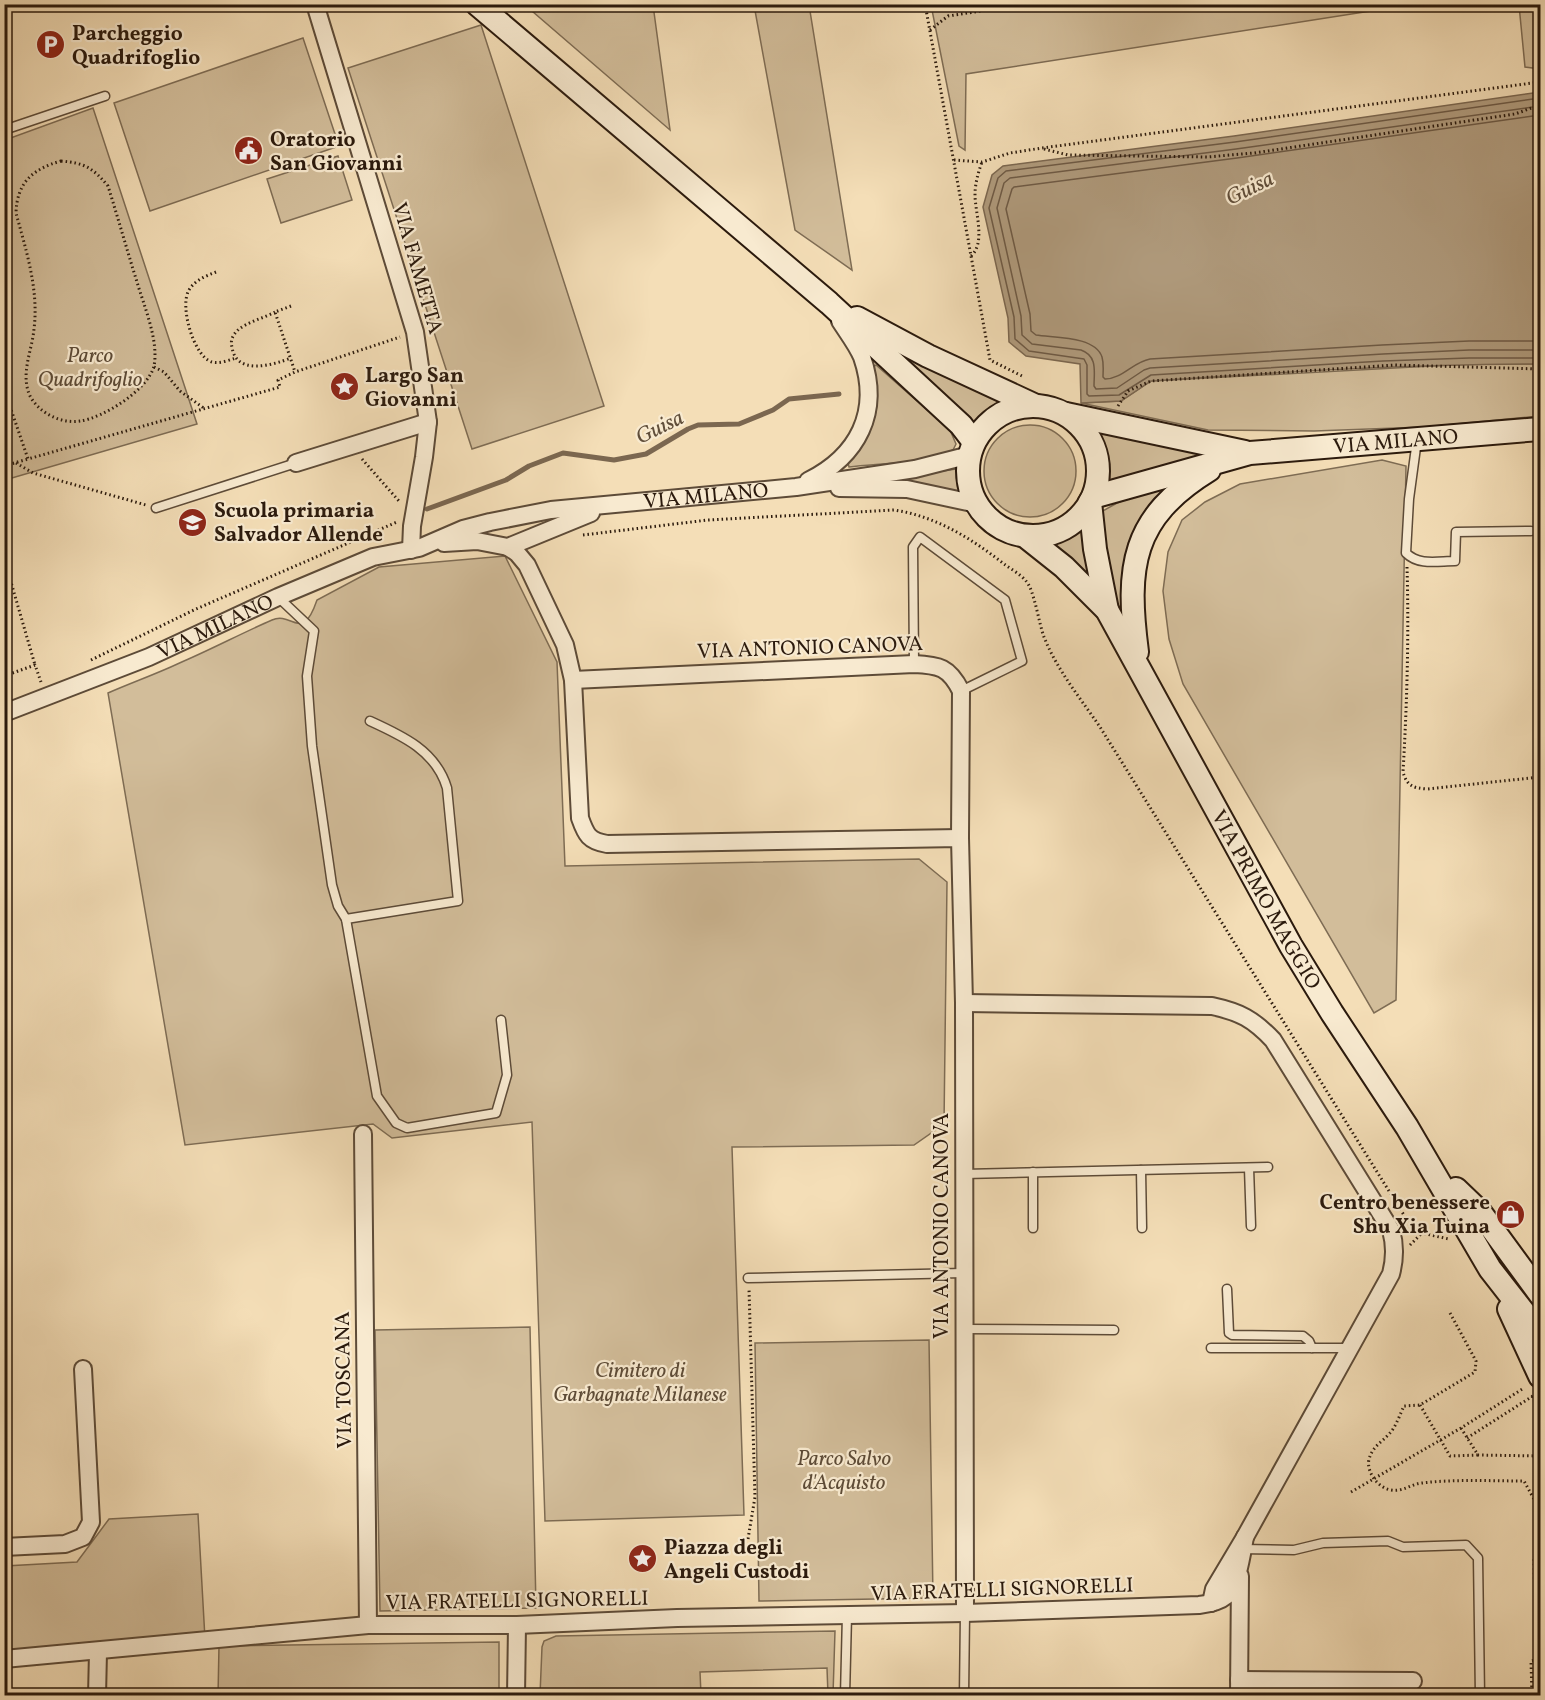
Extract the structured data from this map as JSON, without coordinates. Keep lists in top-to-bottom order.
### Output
{
  "streets": {
    "street": [
      "VIA FAMETTA",
      "VIA MILANO",
      "VIA ANTONIO CANOVA",
      "VIA PRIMO MAGGIO",
      "VIA TOSCANA",
      "VIA FRATELLI SIGNORELLI"
    ]
  },
  "crossings": [
    ["VIA FAMETTA", "VIA MILANO"],
    ["VIA MILANO", "VIA PRIMO MAGGIO"],
    ["VIA ANTONIO CANOVA", "VIA FRATELLI SIGNORELLI"],
    ["VIA TOSCANA", "VIA FRATELLI SIGNORELLI"]
  ],
  "water": ["Guisa"],
  "parks": ["Parco Quadrifoglio", "Cimitero di Garbagnate Milanese", "Parco Salvo d'Acquisto"],
  "places": {
    "parking": ["Parcheggio Quadrifoglio"],
    "public building": ["Oratorio San Giovanni"],
    "place": ["Largo San Giovanni", "Piazza degli Angeli Custodi"],
    "school or university": ["Scuola primaria Salvador Allende"],
    "shop": ["Centro benessere Shu Xia Tuina"]
  }
}
